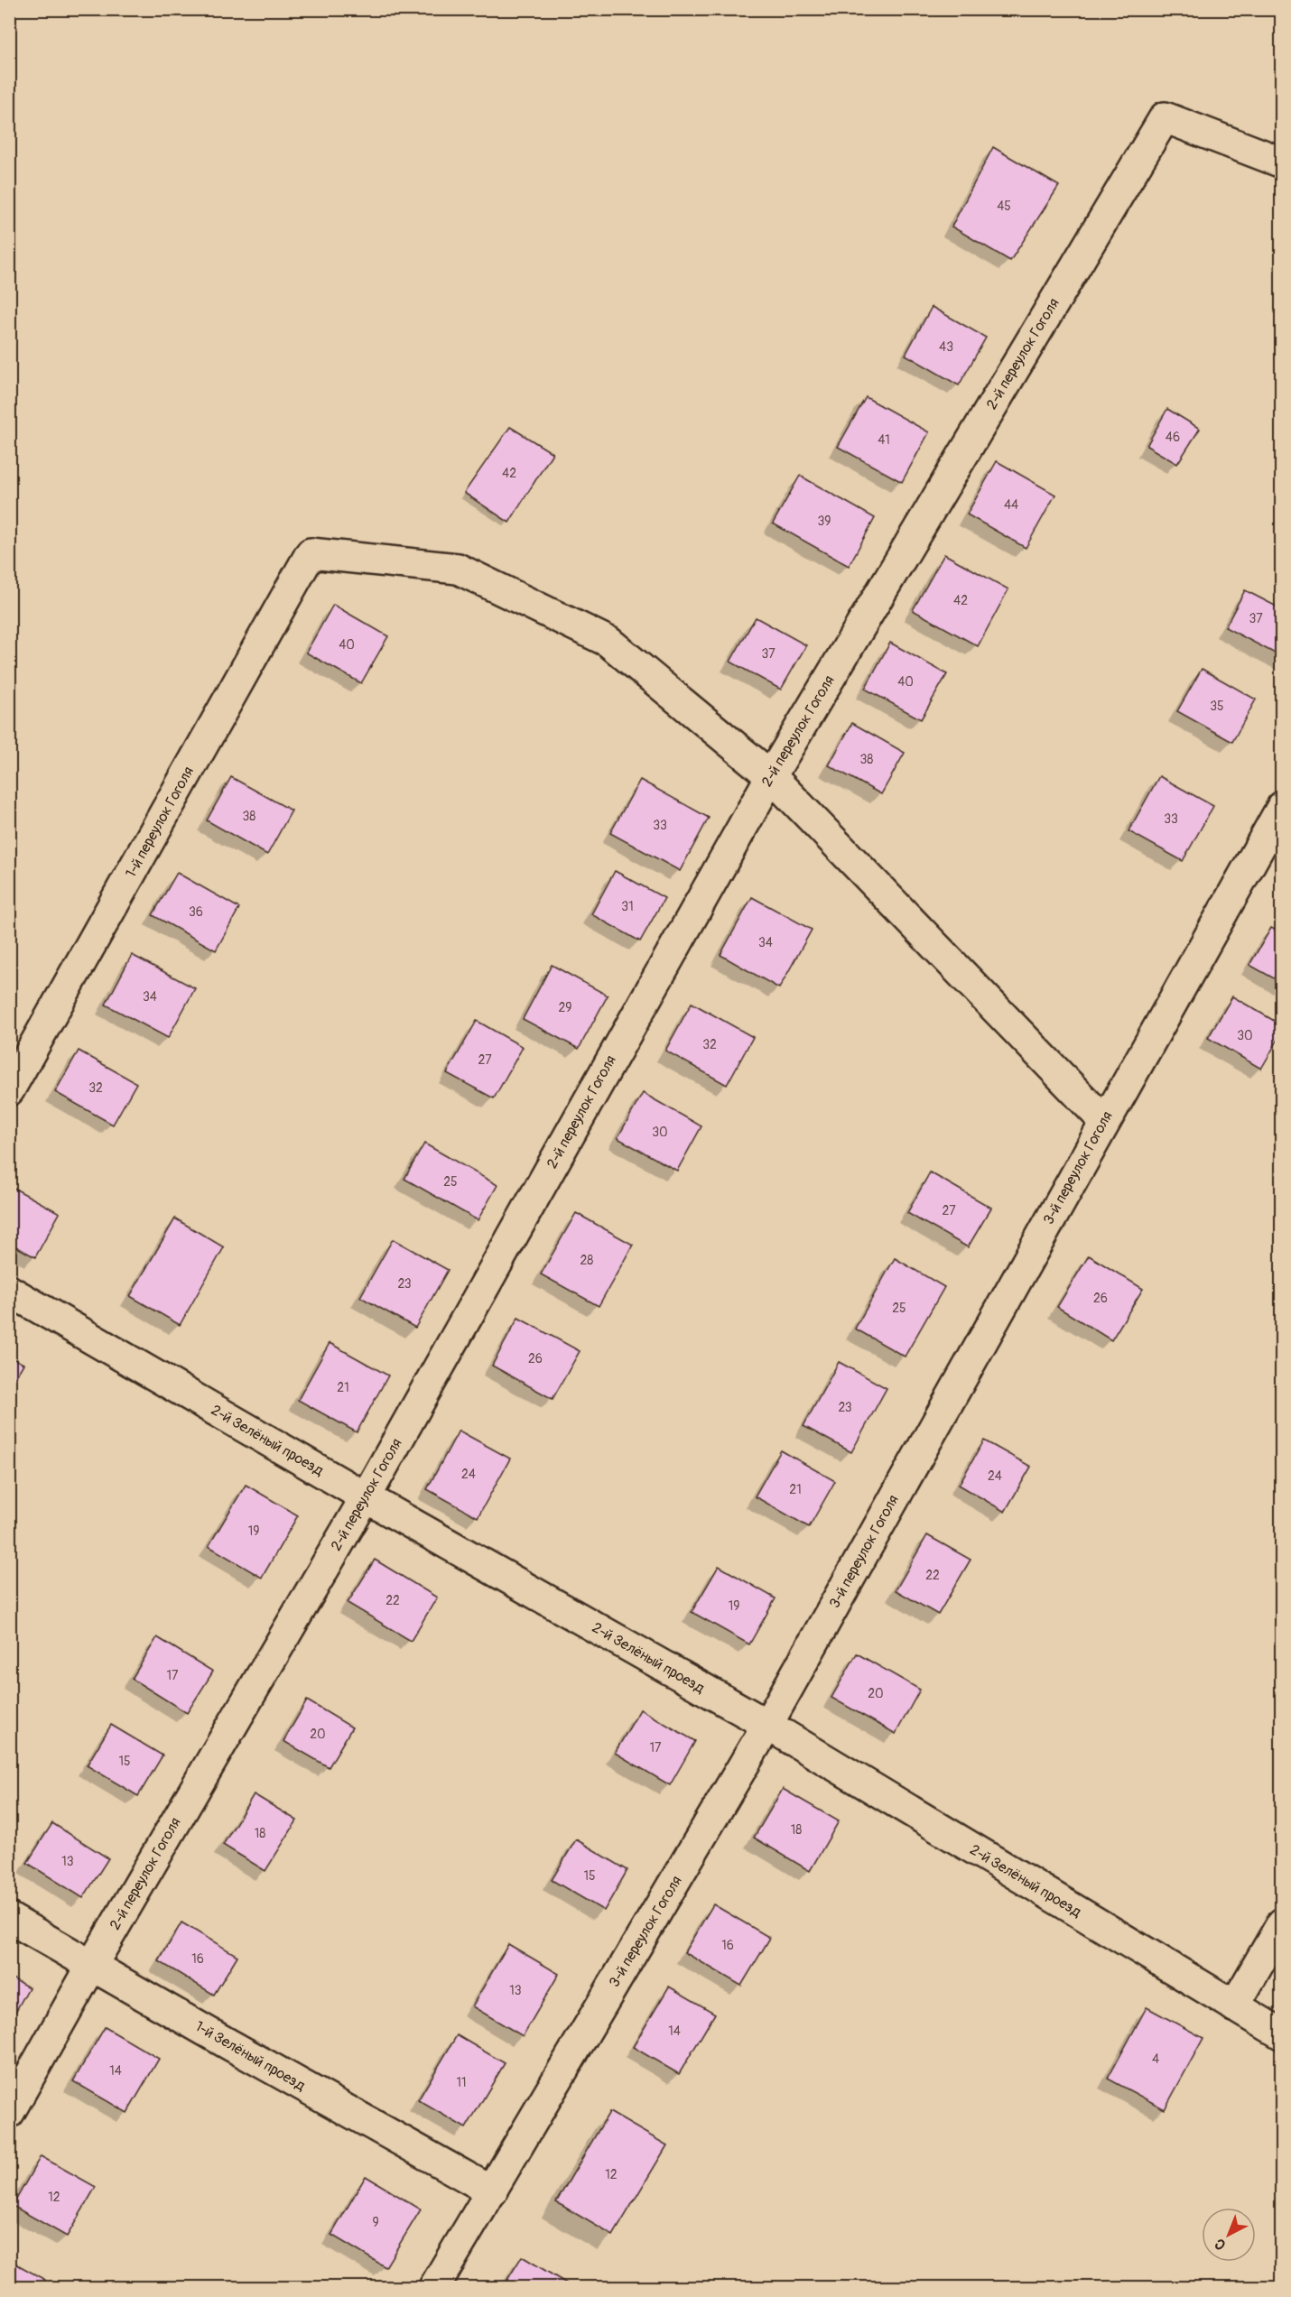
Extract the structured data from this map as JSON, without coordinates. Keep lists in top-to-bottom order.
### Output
{
  "streets": {
    "street": [
      "2-й переулок Гоголя",
      "1-й переулок Гоголя",
      "3-й переулок Гоголя",
      "2-й Зелёный проезд",
      "1-й Зелёный проезд"
    ]
  },
  "crossings": [
    ["2-й переулок Гоголя", "1-й переулок Гоголя"],
    ["2-й переулок Гоголя", "2-й Зелёный проезд"],
    ["2-й переулок Гоголя", "1-й Зелёный проезд"],
    ["3-й переулок Гоголя", "2-й Зелёный проезд"],
    ["3-й переулок Гоголя", "1-й Зелёный проезд"]
  ],
  "house_numbers": [
    "45",
    "43",
    "46",
    "41",
    "42",
    "44",
    "39",
    "42",
    "37",
    "40",
    "37",
    "40",
    "35",
    "38",
    "38",
    "33",
    "33",
    "31",
    "36",
    "34",
    "34",
    "29",
    "30",
    "32",
    "27",
    "32",
    "30",
    "25",
    "27",
    "28",
    "23",
    "26",
    "25",
    "26",
    "21",
    "23",
    "24",
    "24",
    "21",
    "19",
    "22",
    "22",
    "19",
    "17",
    "20",
    "20",
    "17",
    "15",
    "18",
    "18",
    "13",
    "15",
    "16",
    "16",
    "13",
    "14",
    "4",
    "14",
    "11",
    "12",
    "12",
    "9"
  ],
  "north": "bottom left"
}
